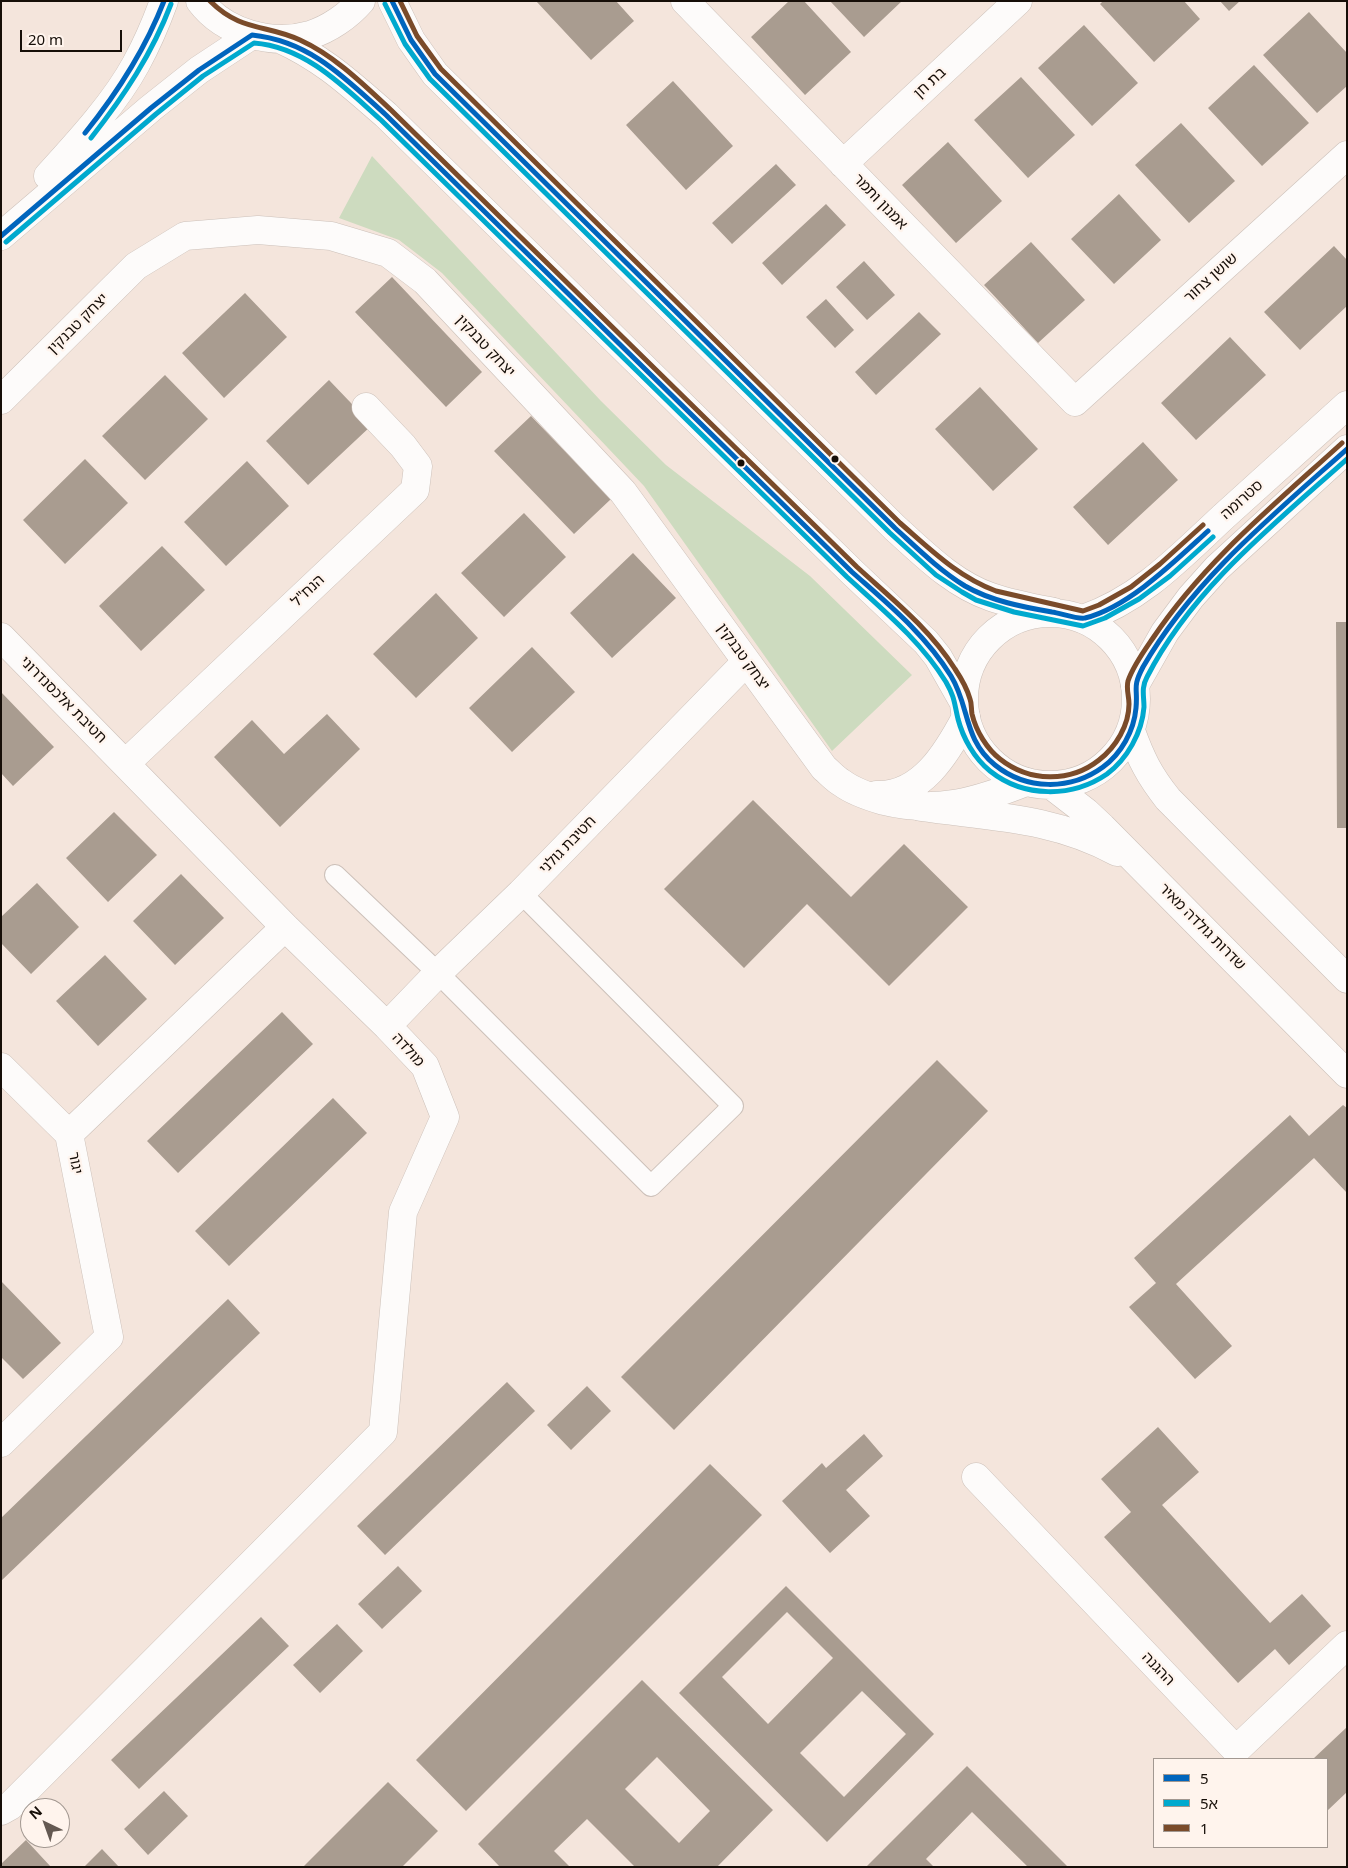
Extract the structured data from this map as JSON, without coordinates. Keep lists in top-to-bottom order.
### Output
{
  "streets": {
    "street": [
      "בת חן",
      "אמנון ותמר",
      "שושן צחור",
      "יצחק טבנקין",
      "סטרומה",
      "הנח\"ל",
      "חטיבת אלכסנדרוני",
      "חטיבת גולני",
      "שדרות גולדה מאיר",
      "מולדה",
      "יגור",
      "ההגנה"
    ]
  },
  "crossings": [
    ["בת חן", "אמנון ותמר"],
    ["אמנון ותמר", "שושן צחור"],
    ["יצחק טבנקין", "סטרומה"],
    ["יצחק טבנקין", "חטיבת גולני"],
    ["יצחק טבנקין", "שדרות גולדה מאיר"],
    ["סטרומה", "שדרות גולדה מאיר"],
    ["הנח\"ל", "חטיבת אלכסנדרוני"],
    ["הנח\"ל", "מולדה"],
    ["חטיבת אלכסנדרוני", "מולדה"],
    ["חטיבת גולני", "מולדה"],
    ["מולדה", "יגור"]
  ],
  "lines": ["transit line 5", "transit line 1", "transit line 5א"],
  "legend": ["5", "5א", "1"],
  "scale_bar": "20 m",
  "north": "top left"
}
